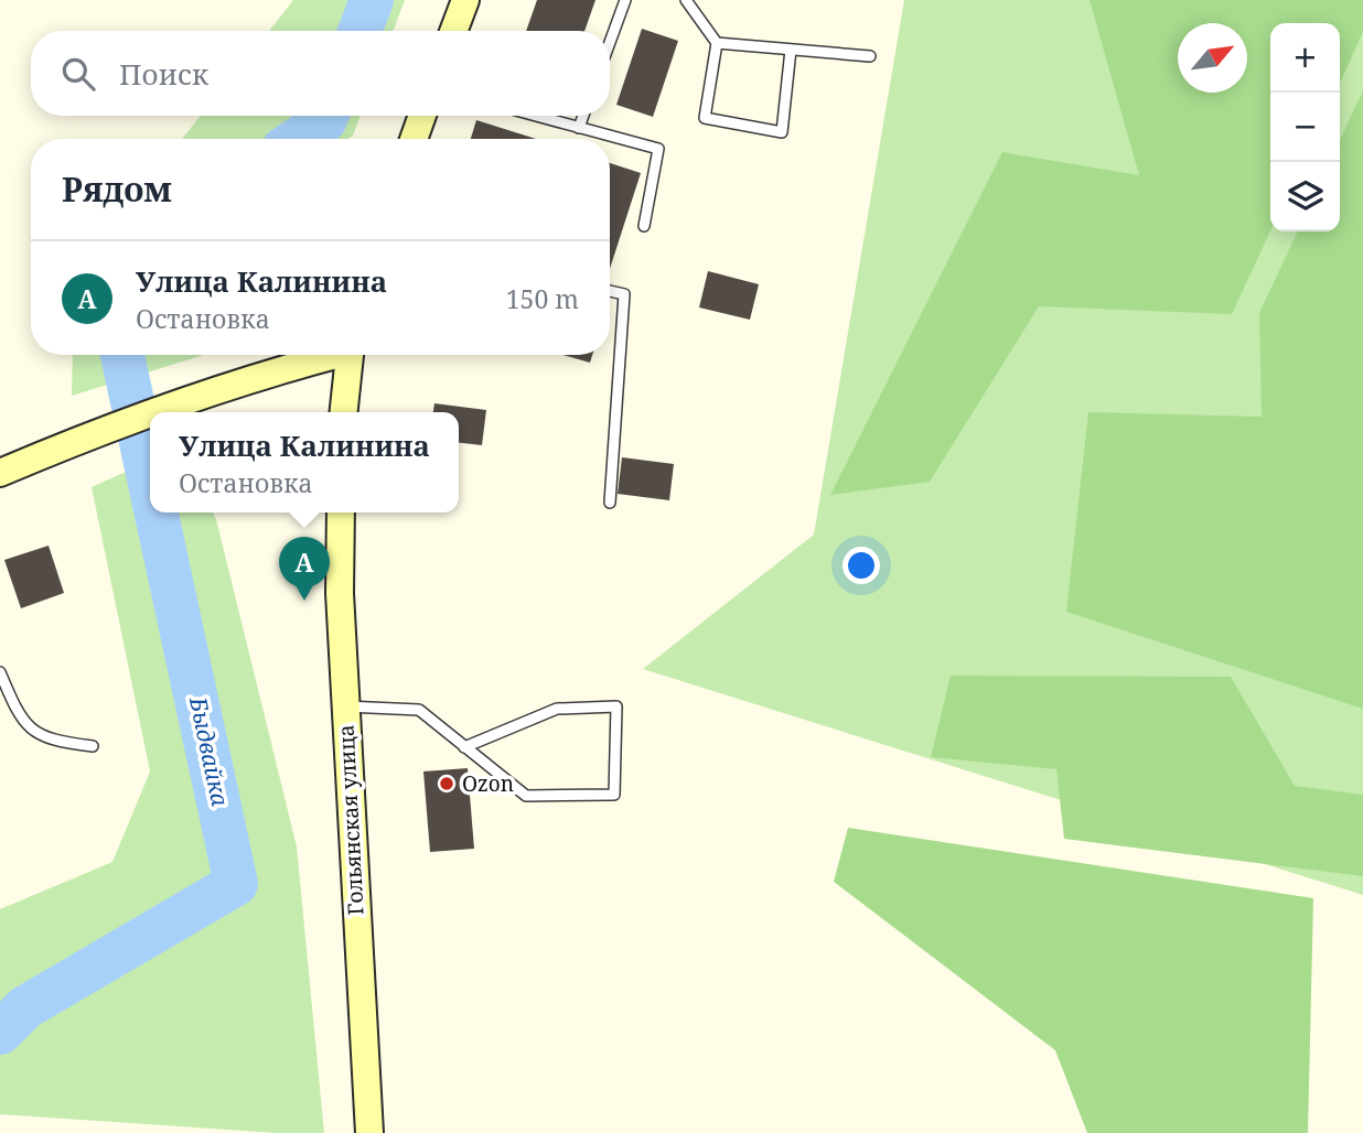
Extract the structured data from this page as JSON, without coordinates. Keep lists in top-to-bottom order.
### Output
{
  "streets": {
    "main road": ["Гольянская улица"]
  },
  "water": ["Быдвайка"],
  "places": ["Ozon"],
  "north": "top right",
  "page": {
    "map_buttons": ["+", "−"],
    "search": "Поиск",
    "heading": "Рядом",
    "list": [
      {
        "mark": "A",
        "name": "Улица Калинина",
        "note": "Остановка",
        "value": "150 m"
      }
    ],
    "popup": ["Улица Калинина", "Остановка"],
    "pins": "A"
  }
}
